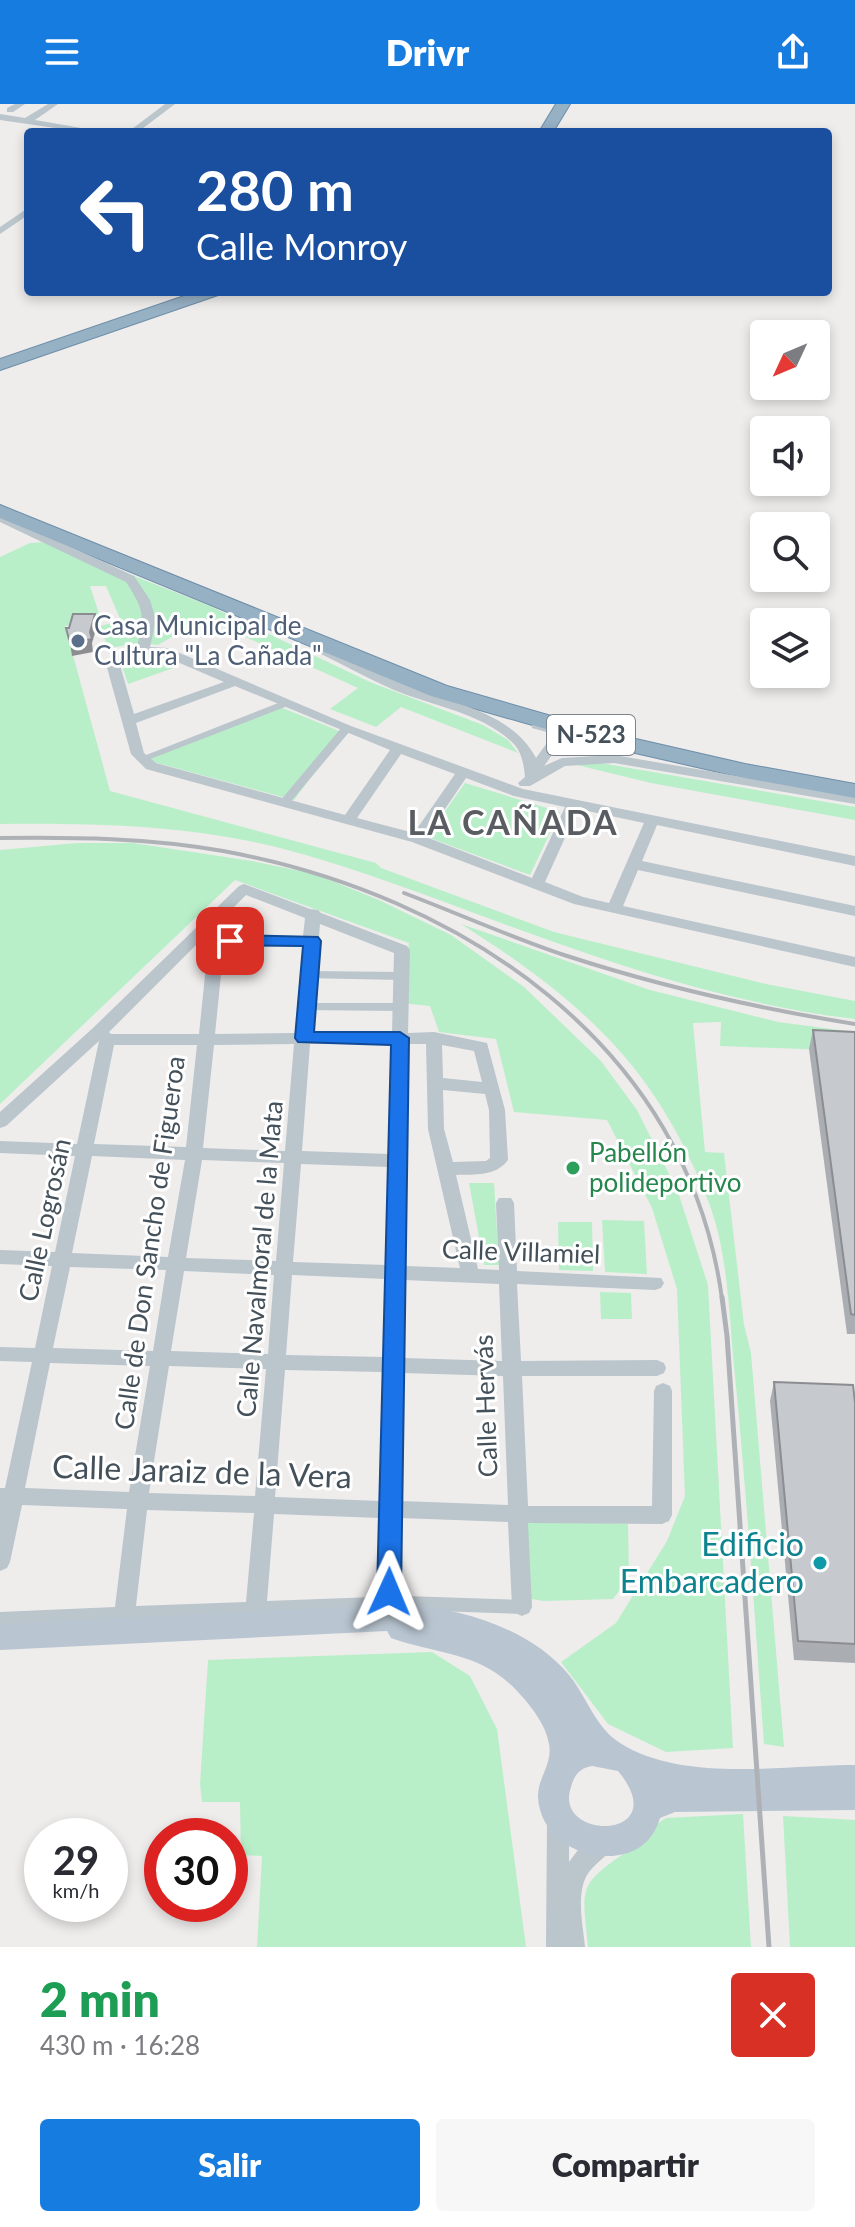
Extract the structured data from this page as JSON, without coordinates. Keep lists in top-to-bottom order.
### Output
{
  "streets": {
    "highway": ["N-523"],
    "street": [
      "Calle Logrosán",
      "Calle de Don Sancho de Figueroa",
      "Calle Villamiel",
      "Calle Navalmoral de la Mata",
      "Calle Hervás",
      "Calle Jaraiz de la Vera"
    ]
  },
  "crossings": [
    ["Calle Logrosán", "Calle Villamiel"],
    ["Calle Logrosán", "Calle Jaraiz de la Vera"],
    ["Calle de Don Sancho de Figueroa", "Calle Villamiel"],
    ["Calle de Don Sancho de Figueroa", "Calle Jaraiz de la Vera"],
    ["Calle Villamiel", "Calle Navalmoral de la Mata"],
    ["Calle Villamiel", "Calle Hervás"],
    ["Calle Navalmoral de la Mata", "Calle Jaraiz de la Vera"],
    ["Calle Hervás", "Calle Jaraiz de la Vera"]
  ],
  "districts": ["LA CAÑADA"],
  "places": ["Casa Municipal de Cultura \"La Cañada\"", "Pabellón polideportivo", "Edificio Embarcadero"],
  "north": "bottom left",
  "page": {
    "header": "Drivr",
    "turn": ["280 m", "Calle Monroy"],
    "speed": "29 km/h",
    "limit": "30",
    "heading": ["2 min", "430 m · 16:28"],
    "buttons": ["Salir", "Compartir"]
  }
}
